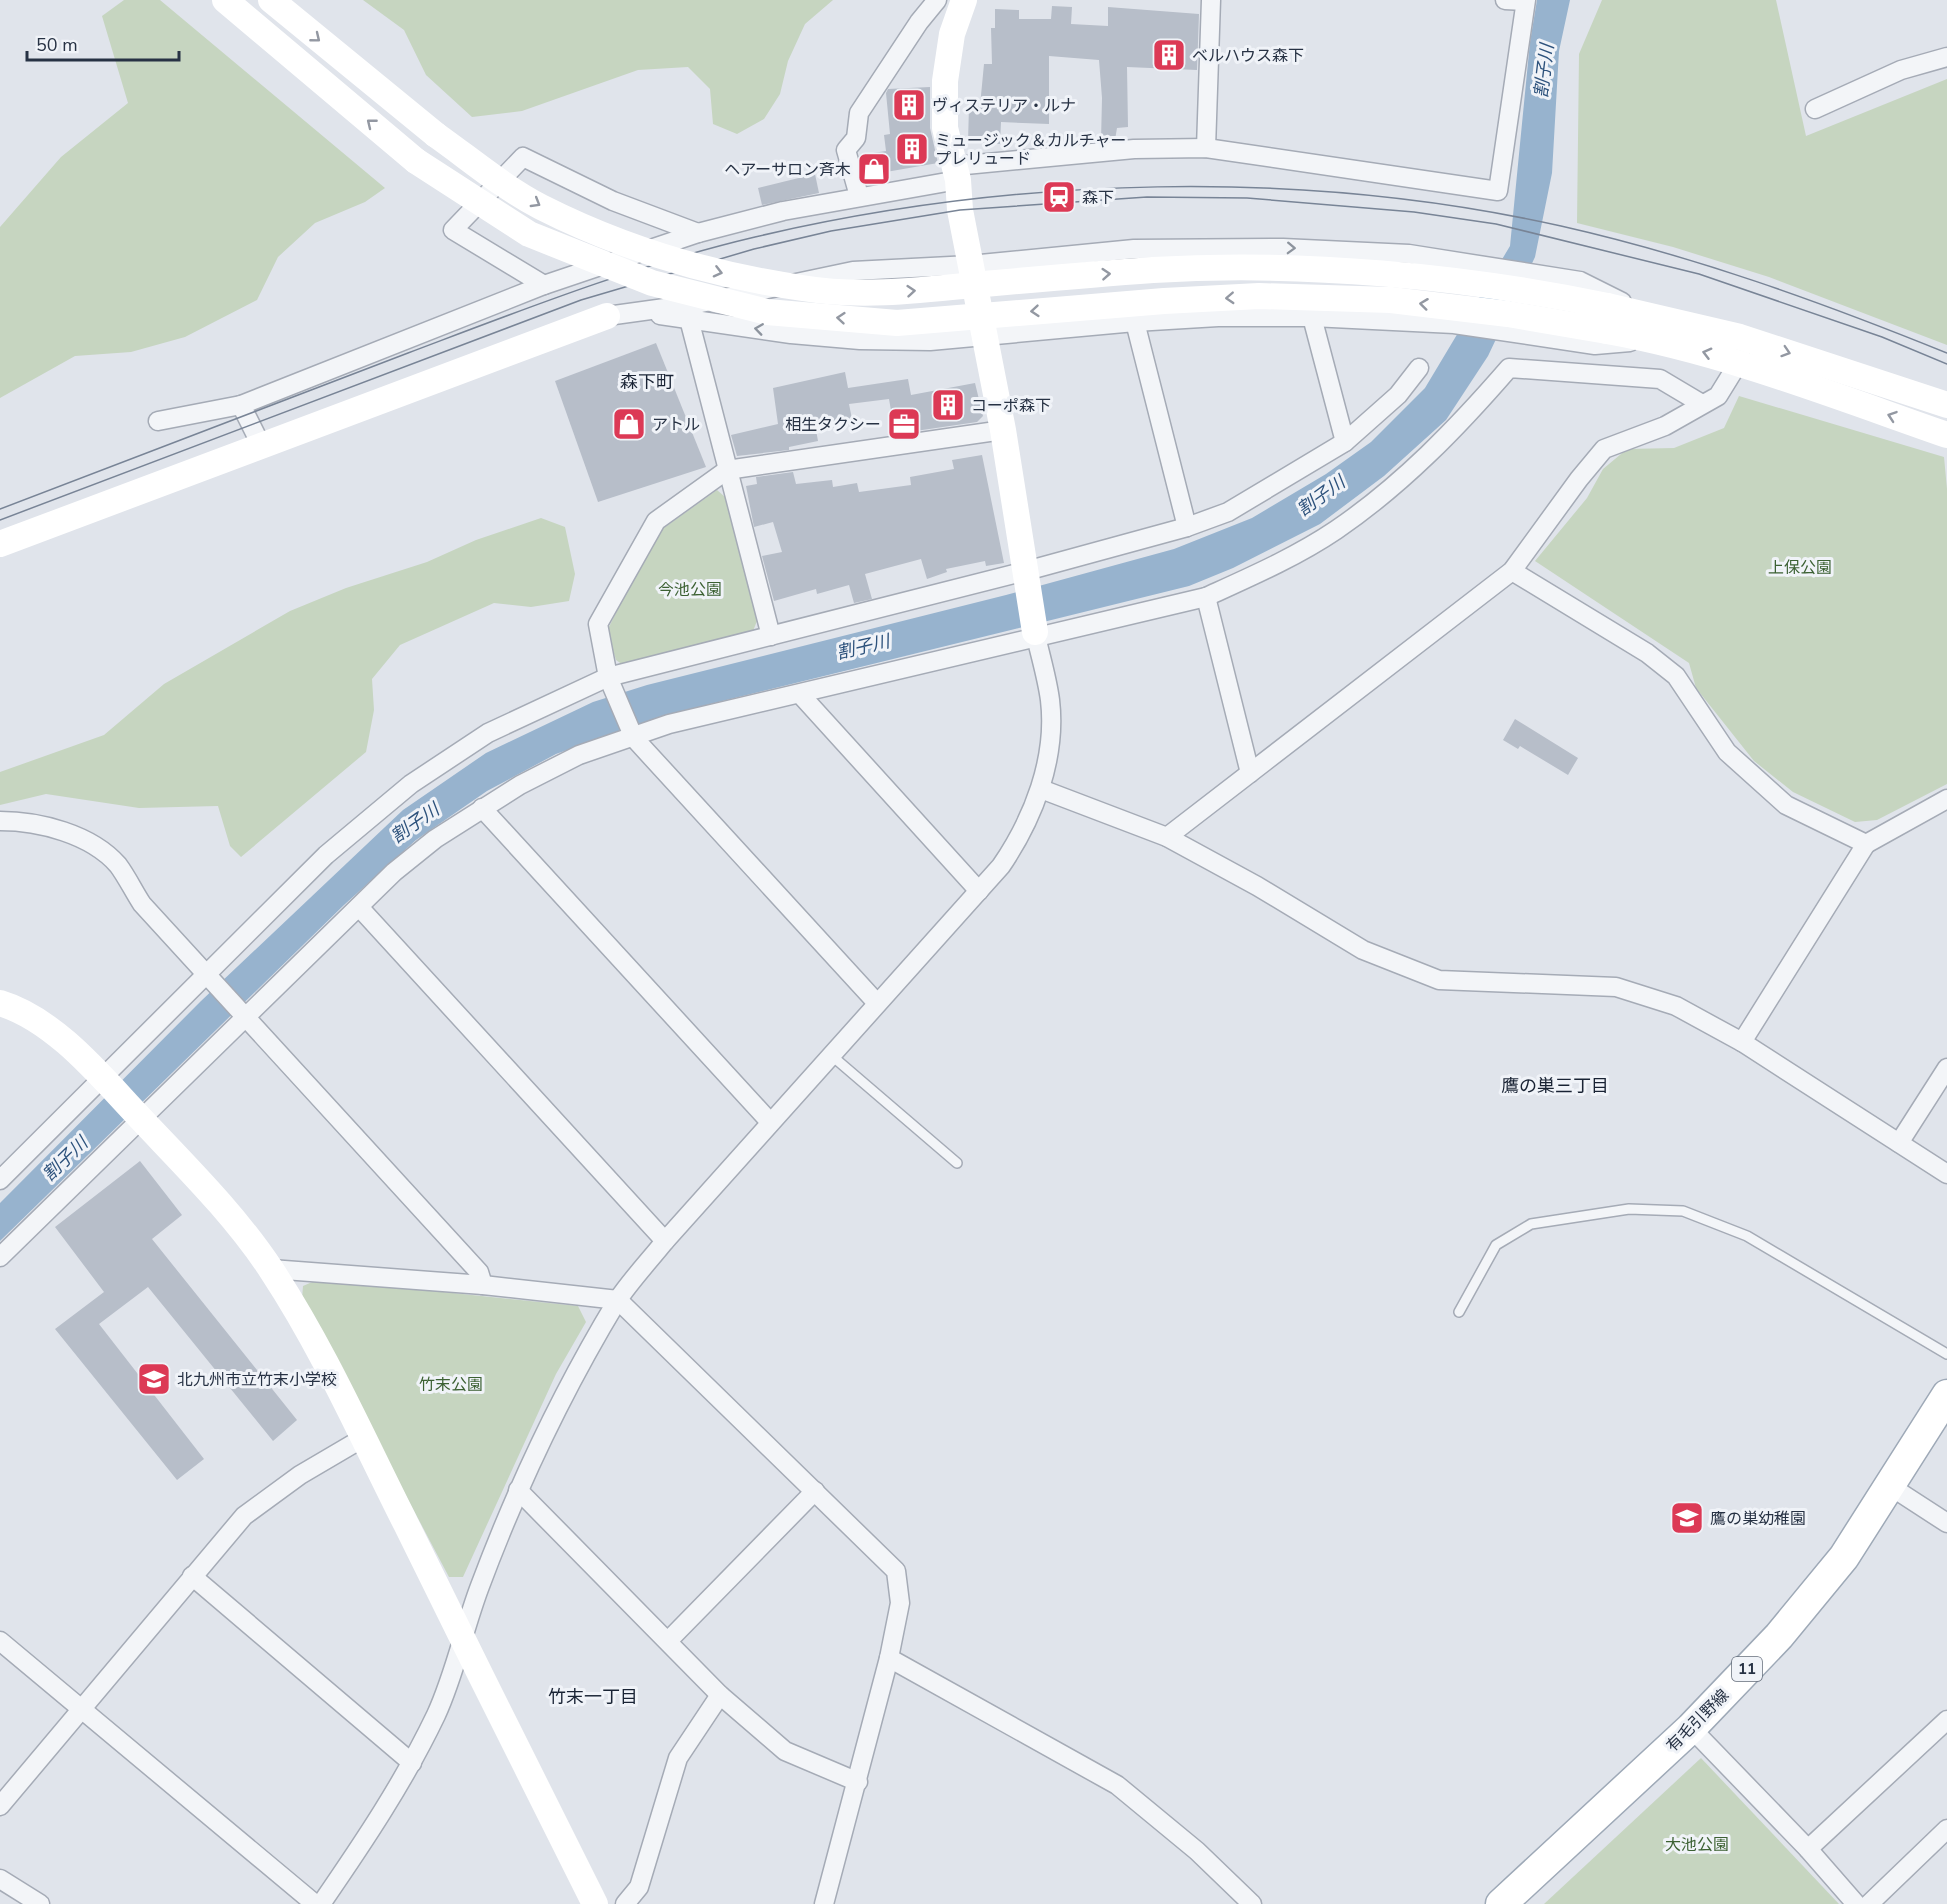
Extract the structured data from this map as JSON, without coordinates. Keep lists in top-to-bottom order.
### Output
{
  "streets": {
    "main road": ["11", "有毛引野線"]
  },
  "districts": ["森下町", "鷹の巣三丁目", "竹末一丁目"],
  "water": ["割子川"],
  "parks": [
    "上保公園",
    "今池公園",
    "竹末公園",
    "大池公園"
  ],
  "places": {
    "building": [
      "ベルハウス森下",
      "ヴィステリア・ルナ",
      "ミュージック＆カルチャー プレリュード",
      "コーポ森下"
    ],
    "shop": ["ヘアーサロン斉木", "アトル"],
    "station": ["森下"],
    "office": ["相生タクシー"],
    "school or university": ["北九州市立竹末小学校", "鷹の巣幼稚園"]
  },
  "scale_bar": "50 m"
}
